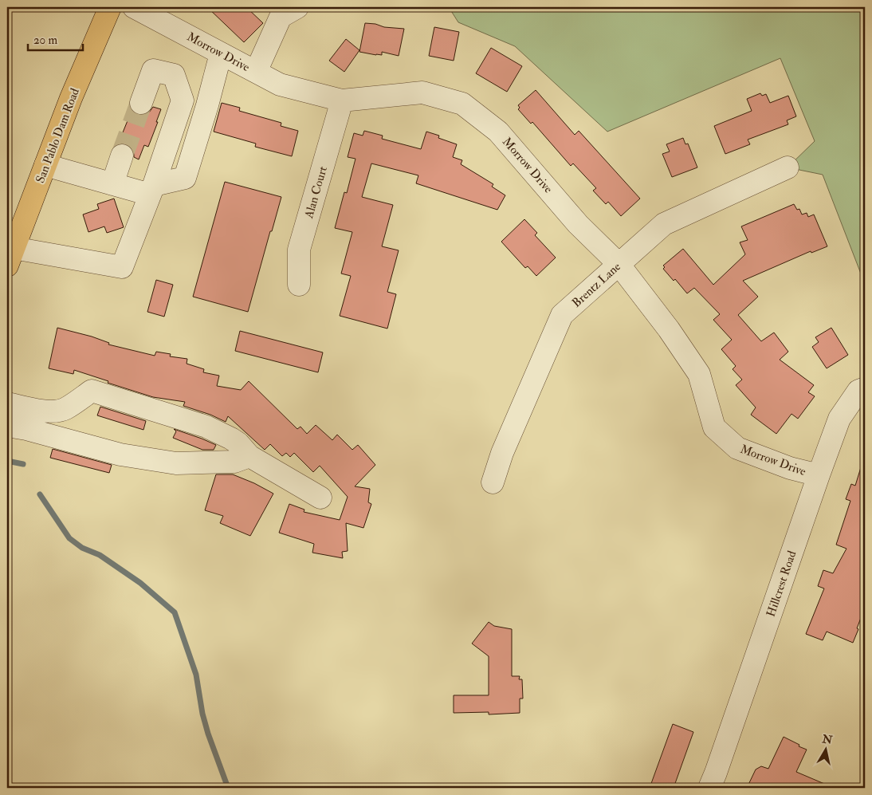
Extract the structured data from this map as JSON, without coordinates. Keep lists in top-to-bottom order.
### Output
{
  "streets": {
    "main road": ["San Pablo Dam Road"],
    "street": [
      "Morrow Drive",
      "Alan Court",
      "Brentz Lane",
      "Hillcrest Road"
    ]
  },
  "crossings": [
    ["Morrow Drive", "Alan Court"],
    ["Morrow Drive", "Brentz Lane"],
    ["Morrow Drive", "Hillcrest Road"]
  ],
  "scale_bar": "20 m",
  "north": "top"
}
